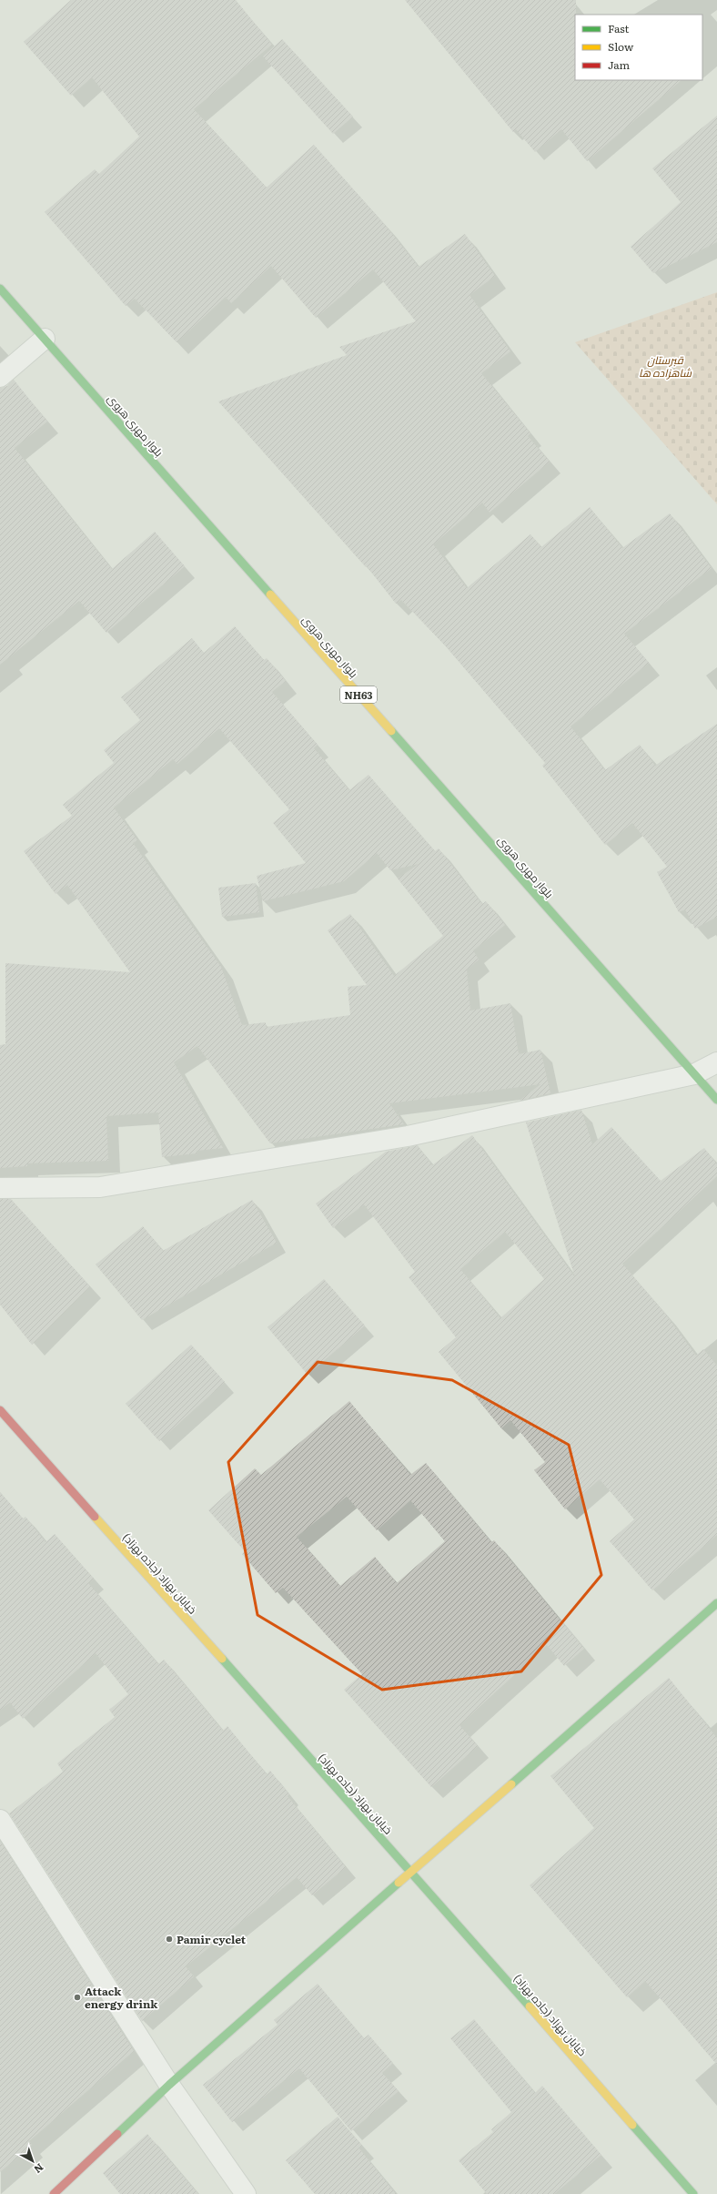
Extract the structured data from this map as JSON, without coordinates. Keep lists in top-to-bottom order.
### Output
{
  "streets": {
    "main road": ["بلوار مهری هروی", "NH63", "خیابان بهزاد (جاده بهزاد)"]
  },
  "parks": ["قبرستان شاهزاده ها"],
  "places": ["Pamir cyclet", "Attack energy drink"],
  "legend": ["Fast", "Slow", "Jam"],
  "north": "bottom right"
}
